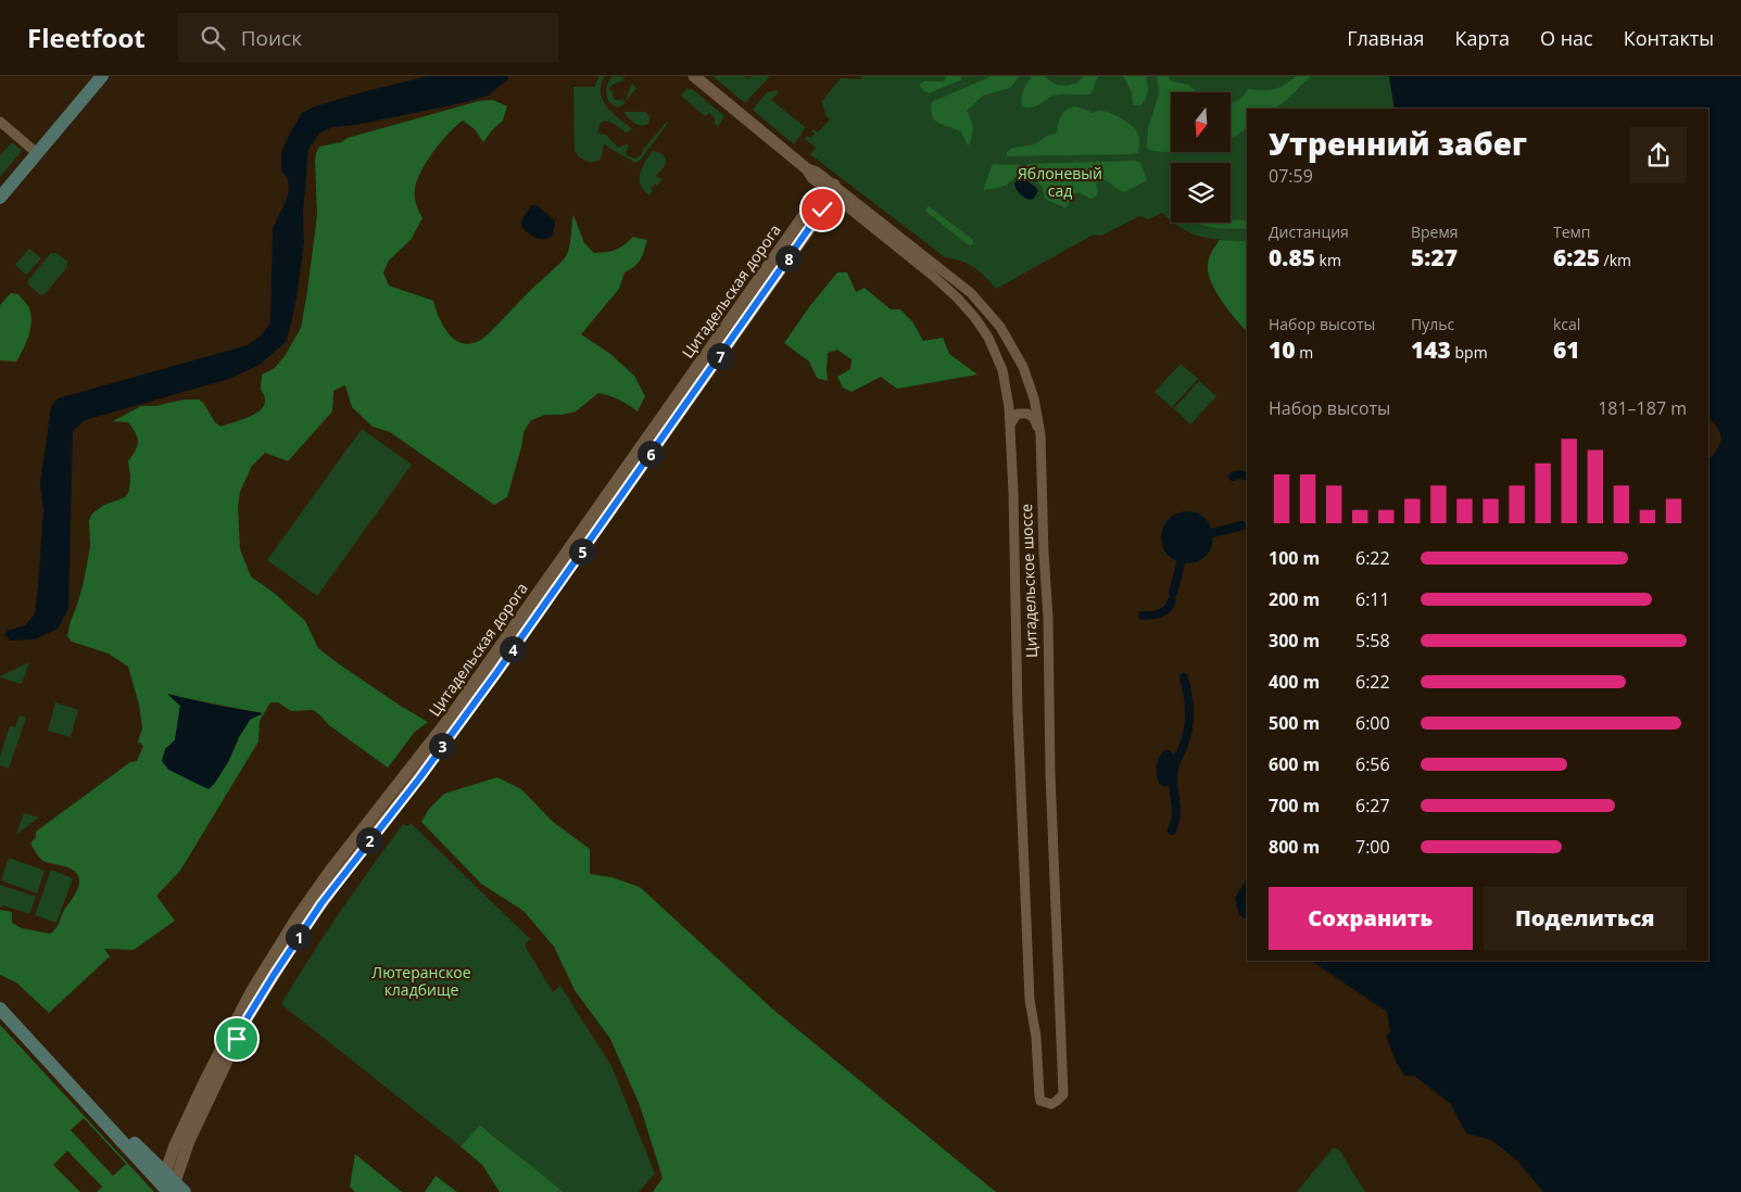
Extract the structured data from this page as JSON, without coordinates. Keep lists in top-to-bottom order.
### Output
{
  "streets": {
    "street": ["Цитадельская дорога", "Цитадельское шоссе"]
  },
  "crossings": [
    ["Цитадельская дорога", "Цитадельское шоссе"]
  ],
  "parks": ["Яблоневый сад", "Лютеранское кладбище"],
  "north": "bottom",
  "page": {
    "header": "Fleetfoot",
    "search": "Поиск",
    "nav": [
      "Главная",
      "Карта",
      "О нас",
      "Контакты"
    ],
    "heading": ["Утренний забег", "07:59"],
    "stats": [
      ["Дистанция", "0.85 km"],
      ["Время", "5:27"],
      ["Темп", "6:25 /km"],
      ["Набор высоты", "10 m"],
      ["Пульс", "143 bpm"],
      ["kcal", "61"]
    ],
    "pins": [
      "8",
      "7",
      "6",
      "5",
      "4",
      "3",
      "2",
      "1"
    ],
    "chart": ["Набор высоты", "181–187 m"],
    "list": [
      {
        "name": "100 m",
        "note": "6:22"
      },
      {
        "name": "200 m",
        "note": "6:11"
      },
      {
        "name": "300 m",
        "note": "5:58"
      },
      {
        "name": "400 m",
        "note": "6:22"
      },
      {
        "name": "500 m",
        "note": "6:00"
      },
      {
        "name": "600 m",
        "note": "6:56"
      },
      {
        "name": "700 m",
        "note": "6:27"
      },
      {
        "name": "800 m",
        "note": "7:00"
      }
    ],
    "buttons": ["Сохранить", "Поделиться"]
  }
}
